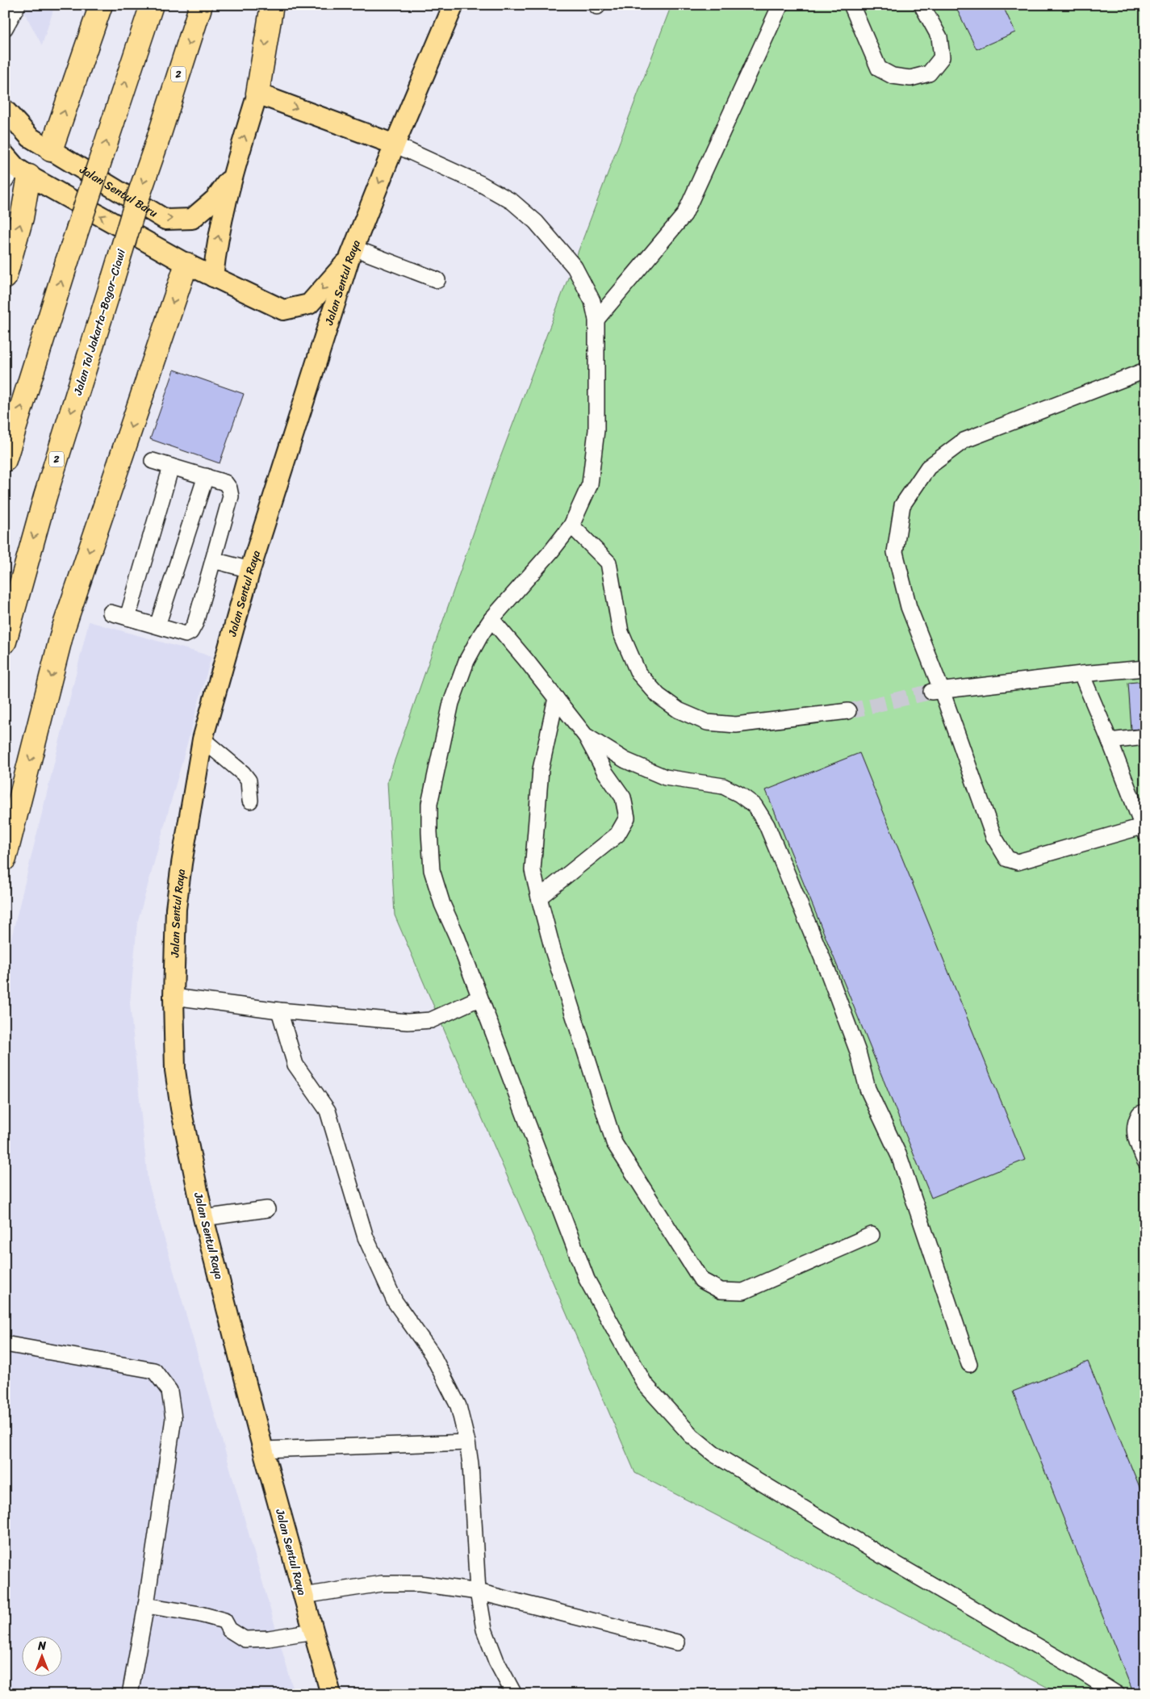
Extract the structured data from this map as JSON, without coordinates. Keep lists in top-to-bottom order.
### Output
{
  "streets": {
    "highway": ["2", "Jalan Tol Jakarta–Bogor–Ciawi"],
    "main road": ["Jalan Sentul Baru", "Jalan Sentul Raya"]
  },
  "north": "top"
}
